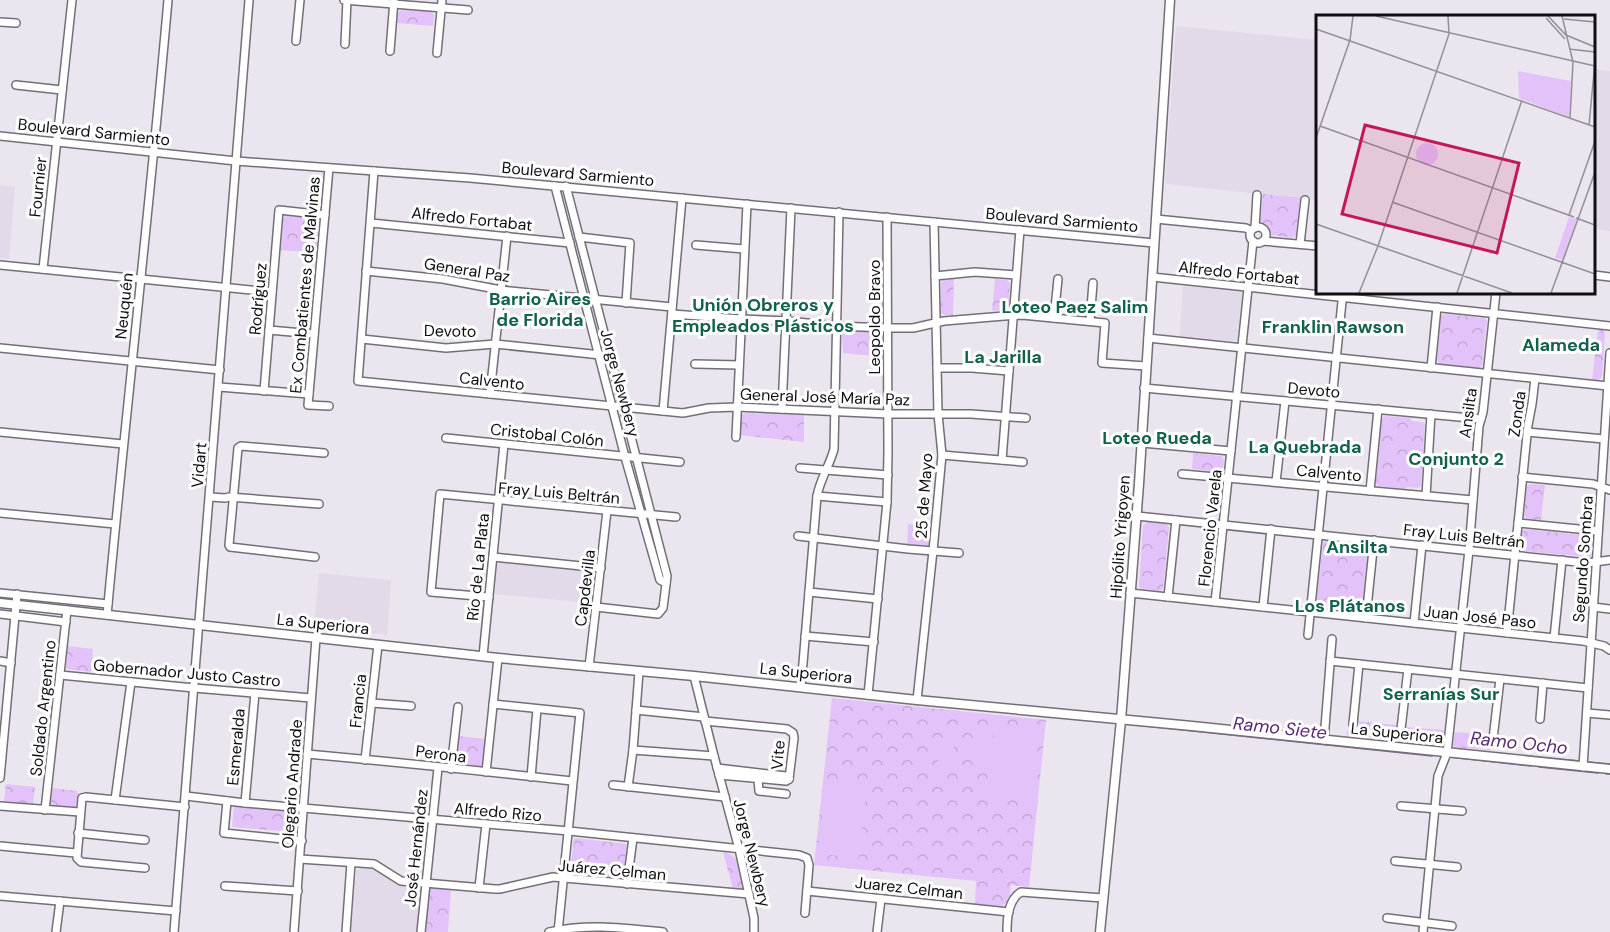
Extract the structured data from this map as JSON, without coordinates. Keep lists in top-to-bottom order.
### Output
{
  "streets": {
    "main road": ["Hipólito Yrigoyen", "La Superiora"],
    "street": [
      "Boulevard Sarmiento",
      "Fournier",
      "Alfredo Fortabat",
      "General Paz",
      "Ex Combatientes de Malvinas",
      "Rodríguez",
      "Neuquén",
      "Leopoldo Bravo",
      "Devoto",
      "Calvento",
      "Jorge Newbery",
      "General José María Paz",
      "Ansilta",
      "Zonda",
      "Cristobal Colón",
      "Vidart",
      "Fray Luis Beltrán",
      "25 de Mayo",
      "Florencio Varela",
      "Segundo Sombra",
      "Río de La Plata",
      "Capdevilla",
      "Juan José Paso",
      "Gobernador Justo Castro",
      "Francia",
      "Soldado Argentino",
      "Esmeralda",
      "Perona",
      "Vite",
      "Olegario Andrade",
      "Alfredo Rizo",
      "José Hernández",
      "Juárez Celman",
      "Juarez Celman"
    ]
  },
  "crossings": [
    ["Boulevard Sarmiento", "Fournier"],
    ["Boulevard Sarmiento", "Ex Combatientes de Malvinas"],
    ["Boulevard Sarmiento", "Neuquén"],
    ["Boulevard Sarmiento", "Leopoldo Bravo"],
    ["Boulevard Sarmiento", "Jorge Newbery"],
    ["Boulevard Sarmiento", "Vidart"],
    ["Boulevard Sarmiento", "25 de Mayo"],
    ["Boulevard Sarmiento", "Florencio Varela"],
    ["Boulevard Sarmiento", "Hipólito Yrigoyen"],
    ["Alfredo Fortabat", "Jorge Newbery"],
    ["Alfredo Fortabat", "Ansilta"],
    ["Alfredo Fortabat", "Florencio Varela"],
    ["Alfredo Fortabat", "Hipólito Yrigoyen"],
    ["General Paz", "Leopoldo Bravo"],
    ["General Paz", "Jorge Newbery"],
    ["General Paz", "25 de Mayo"],
    ["Ex Combatientes de Malvinas", "Rodríguez"],
    ["Neuquén", "La Superiora"],
    ["Leopoldo Bravo", "General José María Paz"],
    ["Leopoldo Bravo", "La Superiora"],
    ["Devoto", "Calvento"],
    ["Devoto", "Jorge Newbery"],
    ["Devoto", "Ansilta"],
    ["Devoto", "Florencio Varela"],
    ["Devoto", "Hipólito Yrigoyen"],
    ["Calvento", "Jorge Newbery"],
    ["Calvento", "General José María Paz"],
    ["Calvento", "Ansilta"],
    ["Calvento", "Florencio Varela"],
    ["Jorge Newbery", "General José María Paz"],
    ["Jorge Newbery", "Cristobal Colón"],
    ["Jorge Newbery", "Fray Luis Beltrán"],
    ["Jorge Newbery", "Capdevilla"],
    ["Jorge Newbery", "La Superiora"],
    ["Jorge Newbery", "Vite"],
    ["Jorge Newbery", "Alfredo Rizo"],
    ["Jorge Newbery", "Juárez Celman"],
    ["General José María Paz", "25 de Mayo"],
    ["Ansilta", "Fray Luis Beltrán"],
    ["Ansilta", "Juan José Paso"],
    ["Ansilta", "La Superiora"],
    ["Zonda", "Fray Luis Beltrán"],
    ["Zonda", "Juan José Paso"],
    ["Cristobal Colón", "Río de La Plata"],
    ["Vidart", "La Superiora"],
    ["Vidart", "Gobernador Justo Castro"],
    ["Vidart", "Alfredo Rizo"],
    ["Fray Luis Beltrán", "Florencio Varela"],
    ["Fray Luis Beltrán", "Hipólito Yrigoyen"],
    ["Fray Luis Beltrán", "Segundo Sombra"],
    ["Fray Luis Beltrán", "Río de La Plata"],
    ["Fray Luis Beltrán", "Capdevilla"],
    ["25 de Mayo", "La Superiora"],
    ["Florencio Varela", "Juan José Paso"],
    ["Hipólito Yrigoyen", "Juan José Paso"],
    ["Hipólito Yrigoyen", "La Superiora"],
    ["Segundo Sombra", "Juan José Paso"],
    ["Segundo Sombra", "La Superiora"],
    ["Río de La Plata", "La Superiora"],
    ["Capdevilla", "La Superiora"],
    ["La Superiora", "Francia"],
    ["La Superiora", "Soldado Argentino"],
    ["La Superiora", "Olegario Andrade"],
    ["Gobernador Justo Castro", "Soldado Argentino"],
    ["Gobernador Justo Castro", "Esmeralda"],
    ["Gobernador Justo Castro", "Olegario Andrade"],
    ["Francia", "Perona"],
    ["Esmeralda", "Alfredo Rizo"],
    ["Perona", "Olegario Andrade"],
    ["Perona", "José Hernández"],
    ["Olegario Andrade", "Alfredo Rizo"],
    ["Olegario Andrade", "Juárez Celman"],
    ["Alfredo Rizo", "José Hernández"],
    ["Alfredo Rizo", "Juarez Celman"],
    ["José Hernández", "Juárez Celman"]
  ],
  "districts": [
    "Barrio Aires de Florida",
    "Unión Obreros y Empleados Plásticos",
    "Loteo Paez Salim",
    "Franklin Rawson",
    "Alameda",
    "La Jarilla",
    "Loteo Rueda",
    "La Quebrada",
    "Conjunto 2",
    "Ansilta",
    "Los Plátanos",
    "Serranías Sur"
  ],
  "water": ["Ramo Siete", "Ramo Ocho"]
}
